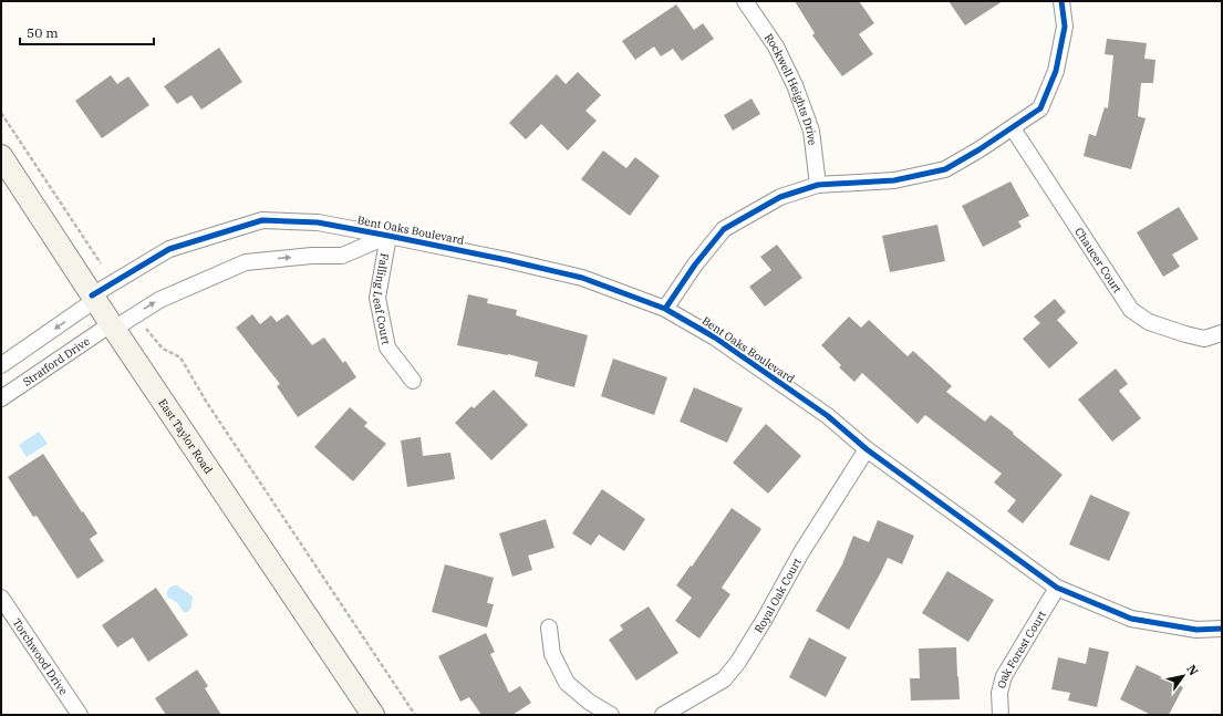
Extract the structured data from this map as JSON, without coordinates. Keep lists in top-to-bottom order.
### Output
{
  "streets": {
    "main road": ["East Taylor Road"],
    "street": [
      "Rockwell Heights Drive",
      "Bent Oaks Boulevard",
      "Chaucer Court",
      "Falling Leaf Court",
      "Stratford Drive",
      "Royal Oak Court",
      "Oak Forest Court",
      "Torchwood Drive"
    ]
  },
  "crossings": [
    ["Bent Oaks Boulevard", "Falling Leaf Court"],
    ["Bent Oaks Boulevard", "Stratford Drive"],
    ["Bent Oaks Boulevard", "East Taylor Road"],
    ["Bent Oaks Boulevard", "Royal Oak Court"],
    ["Bent Oaks Boulevard", "Oak Forest Court"],
    ["Stratford Drive", "East Taylor Road"]
  ],
  "scale_bar": "50 m",
  "north": "top right"
}
